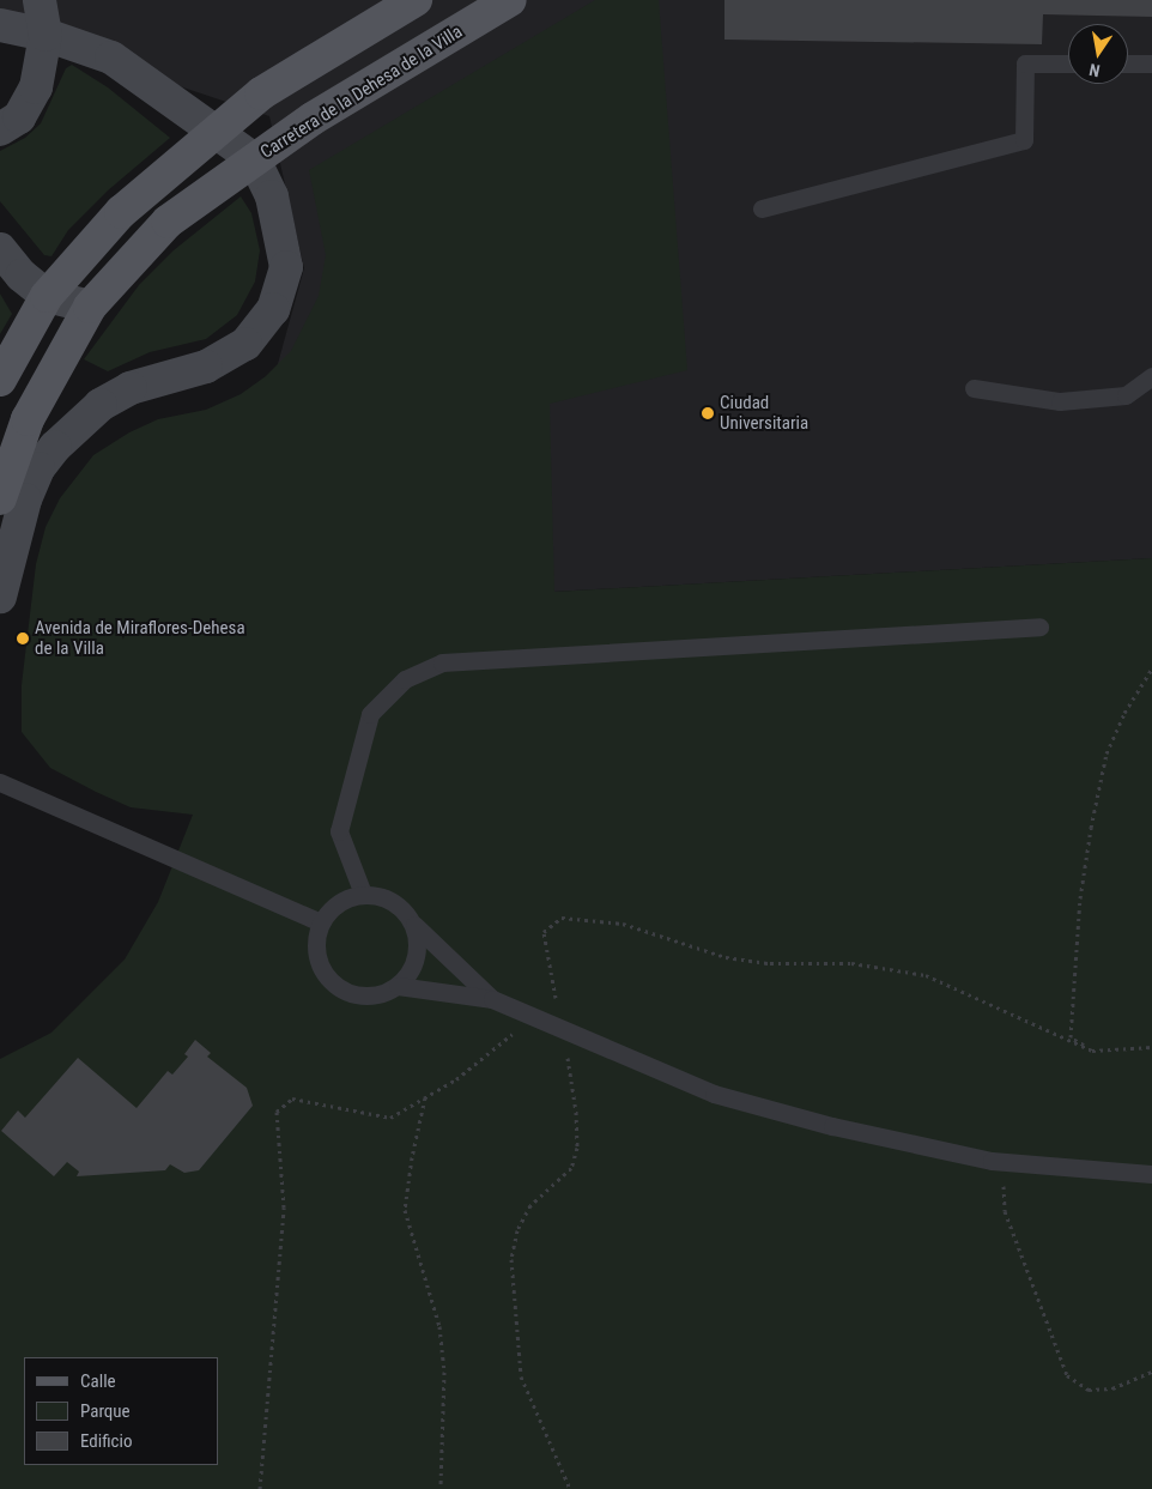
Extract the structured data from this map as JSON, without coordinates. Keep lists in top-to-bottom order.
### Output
{
  "streets": {
    "main road": ["Carretera de la Dehesa de la Villa"]
  },
  "places": ["Ciudad Universitaria", "Avenida de Miraflores-Dehesa de la Villa"],
  "legend": ["Calle", "Parque", "Edificio"],
  "north": "bottom"
}
